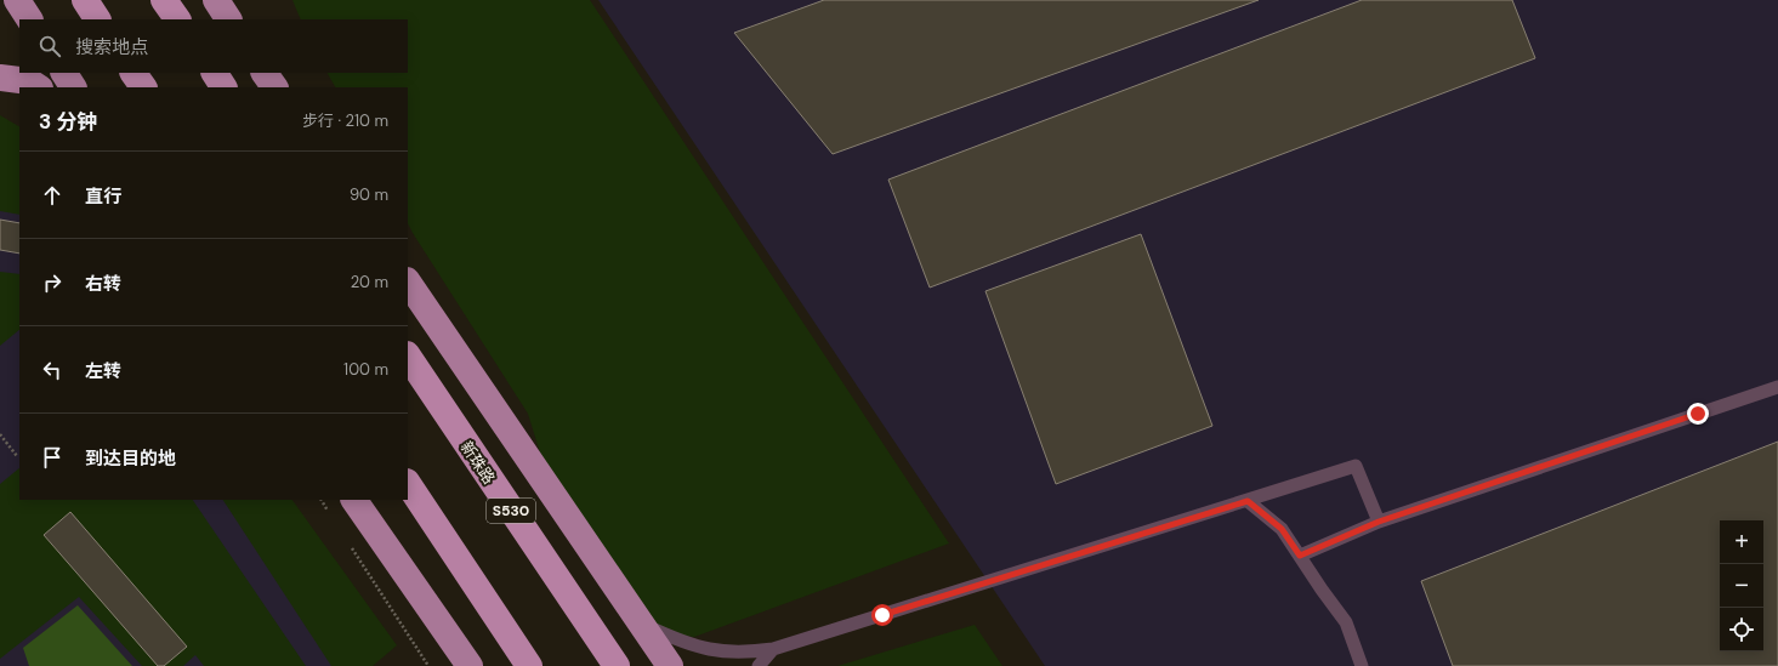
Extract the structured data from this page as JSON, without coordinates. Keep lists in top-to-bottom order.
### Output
{
  "streets": {
    "highway": ["新珠路", "S530"]
  },
  "page": {
    "search": "搜索地点",
    "heading": ["3 分钟", "步行 · 210 m"],
    "list": [
      ["直行", "90 m"],
      ["右转", "20 m"],
      ["左转", "100 m"],
      "到达目的地"
    ],
    "map_buttons": ["+", "−"]
  }
}
